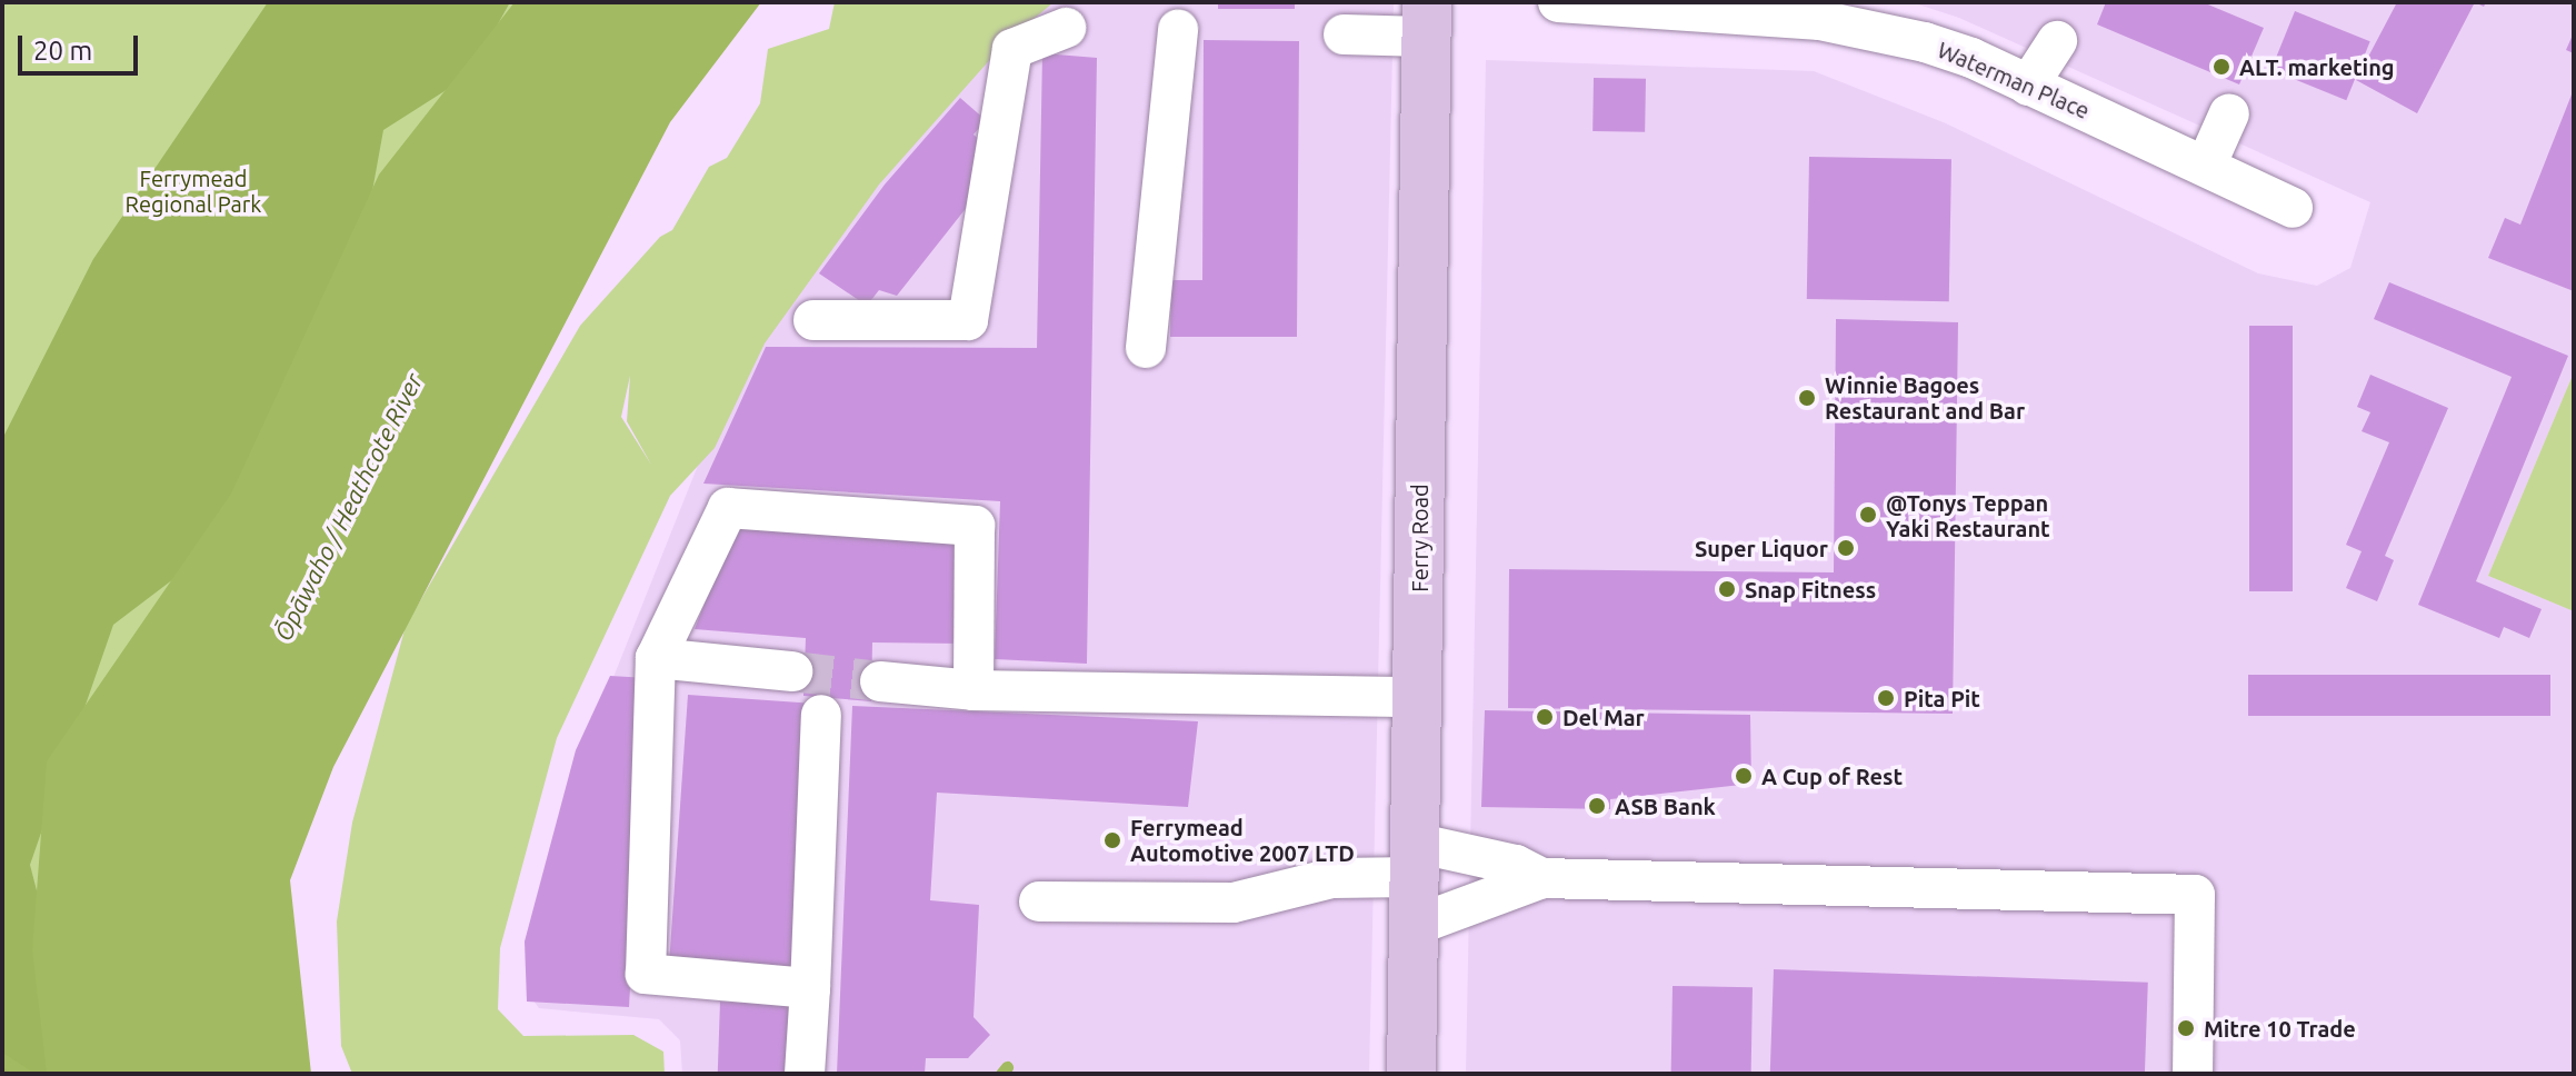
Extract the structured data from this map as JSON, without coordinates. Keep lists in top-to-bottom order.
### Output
{
  "streets": {
    "main road": ["Ferry Road"],
    "street": ["Waterman Place"]
  },
  "water": ["Ōpāwaho / Heathcote River"],
  "parks": ["Ferrymead Regional Park"],
  "places": [
    "ALT. marketing",
    "Winnie Bagoes Restaurant and Bar",
    "@Tonys Teppan Yaki Restaurant",
    "Super Liquor",
    "Snap Fitness",
    "Pita Pit",
    "Del Mar",
    "A Cup of Rest",
    "ASB Bank",
    "Ferrymead Automotive 2007 LTD",
    "Mitre 10 Trade"
  ],
  "scale_bar": "20 m"
}
